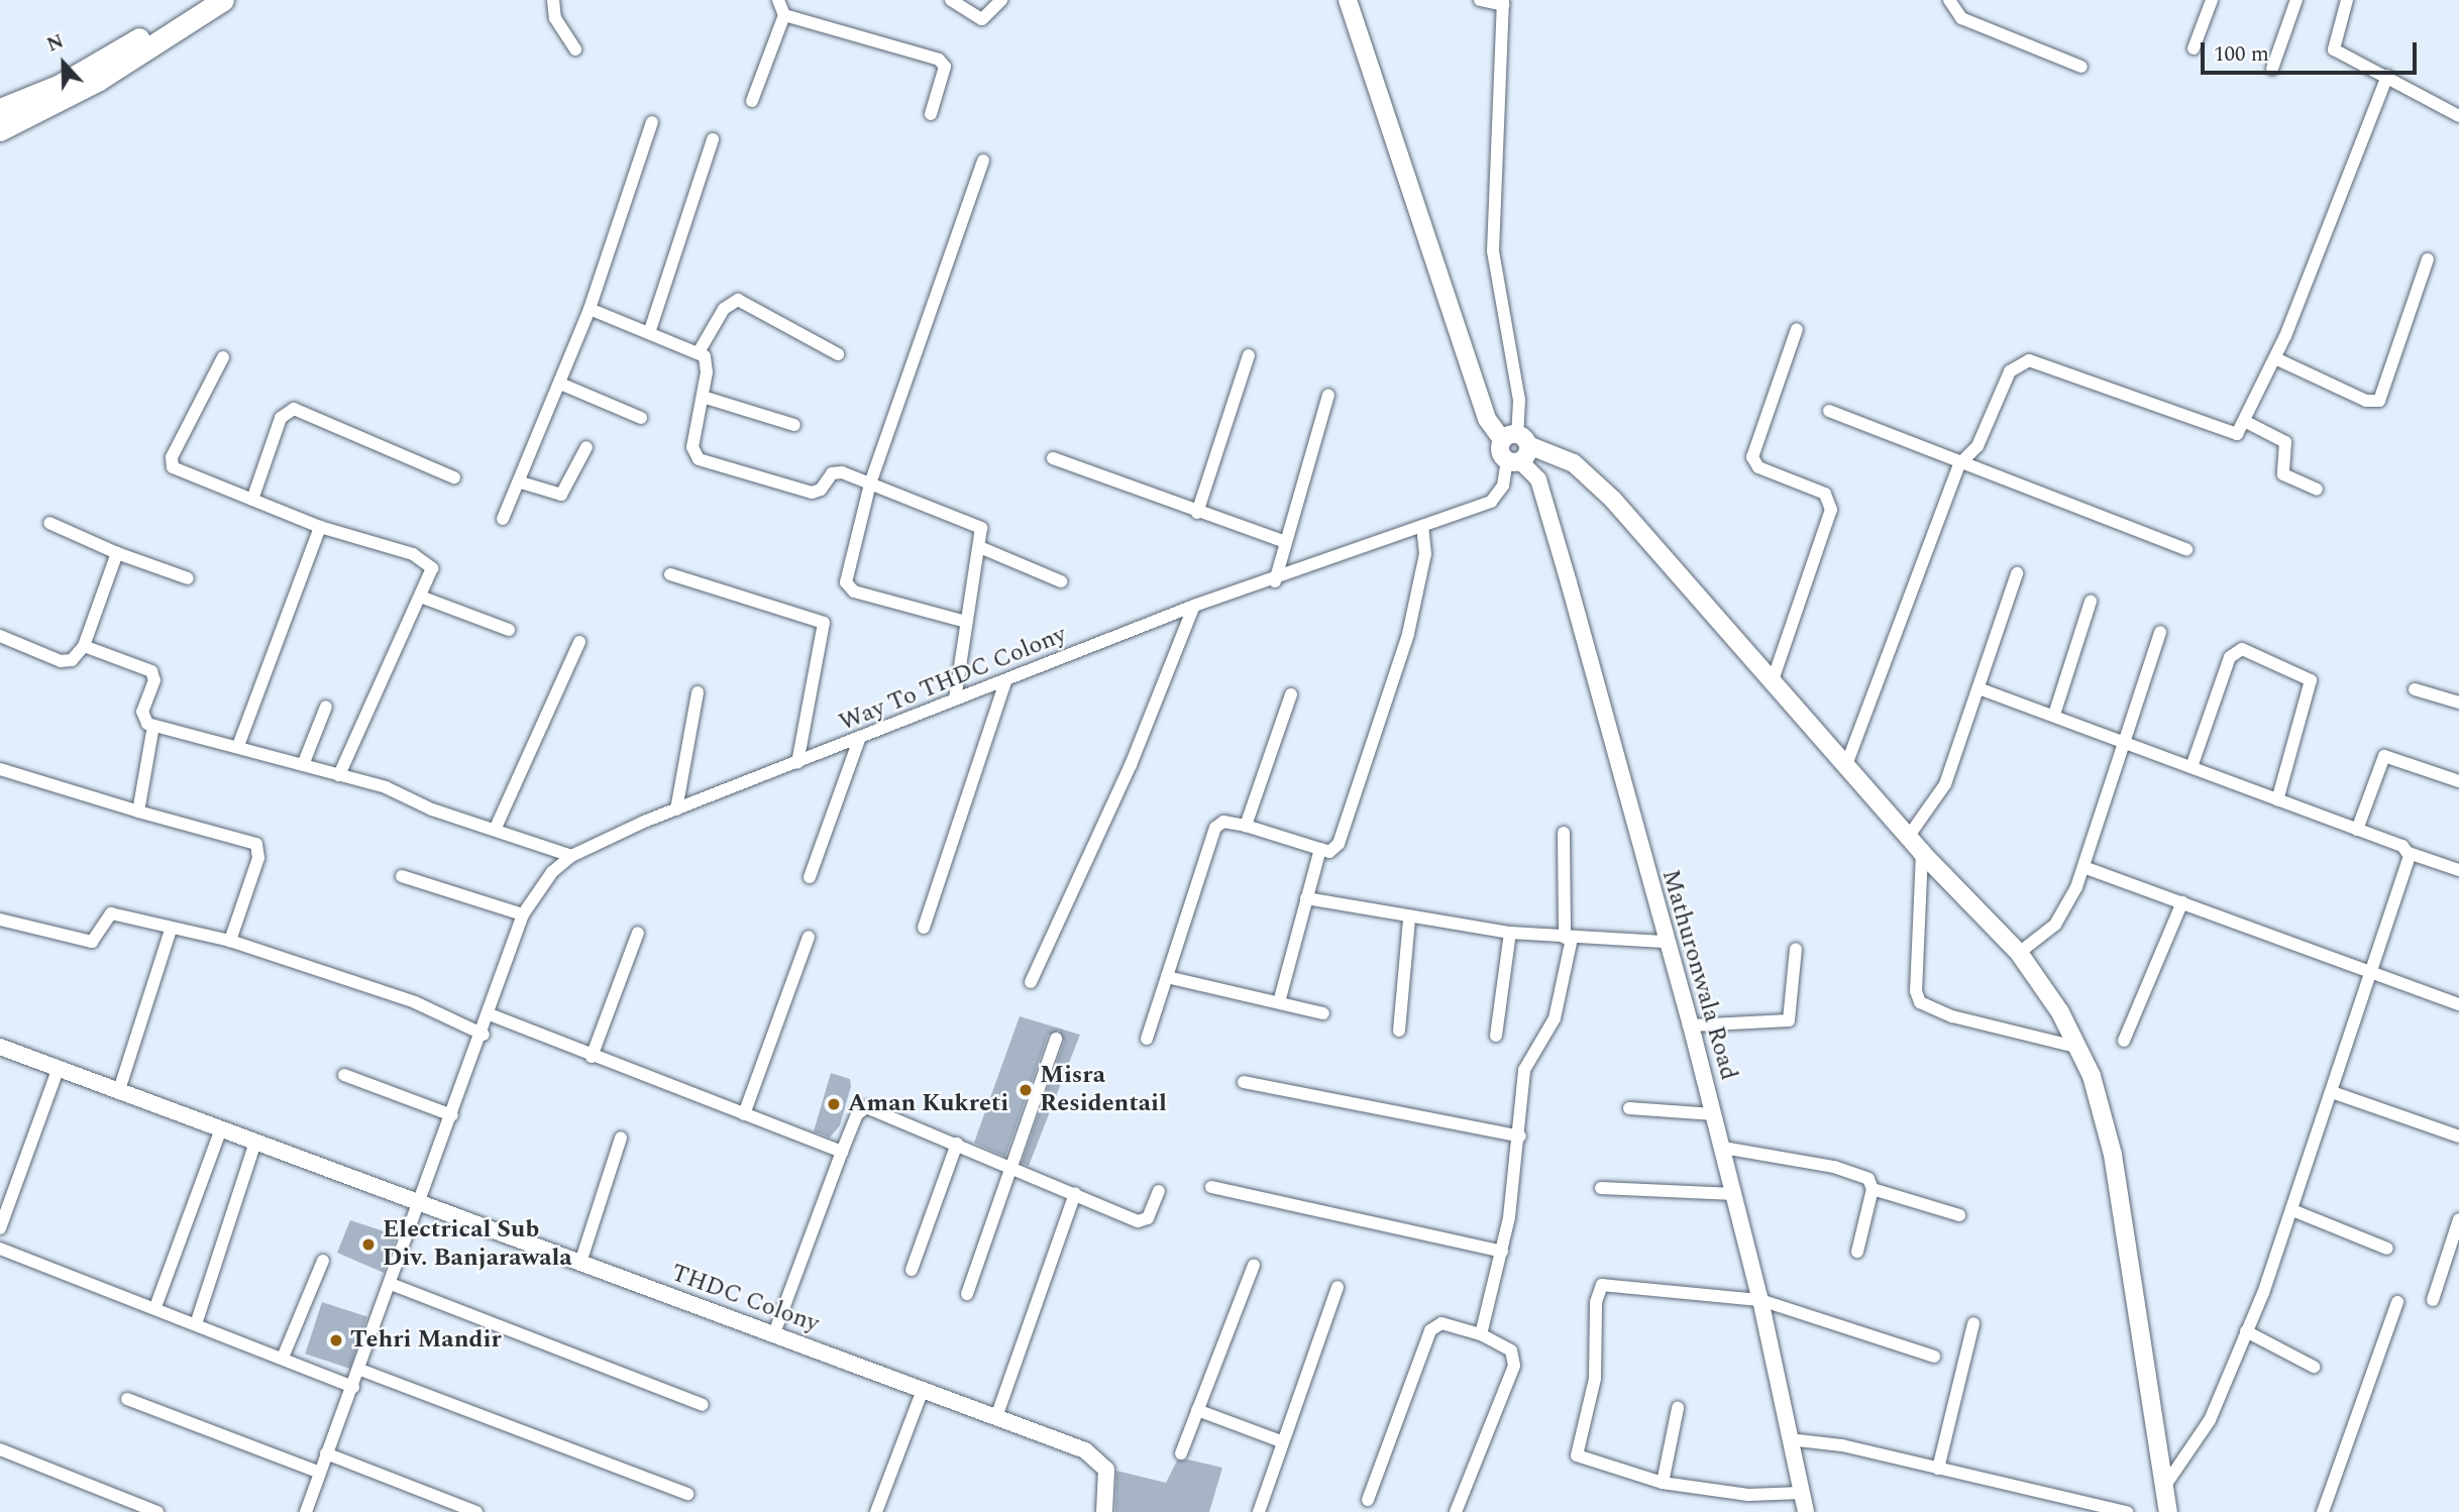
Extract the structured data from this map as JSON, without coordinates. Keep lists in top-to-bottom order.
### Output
{
  "streets": {
    "street": ["Way To THDC Colony", "Mathuronwala Road", "THDC Colony"]
  },
  "crossings": [
    ["Way To THDC Colony", "Mathuronwala Road"]
  ],
  "places": [
    "Misra Residentail",
    "Aman Kukreti",
    "Electrical Sub Div. Banjarawala",
    "Tehri Mandir"
  ],
  "scale_bar": "100 m",
  "north": "top"
}
